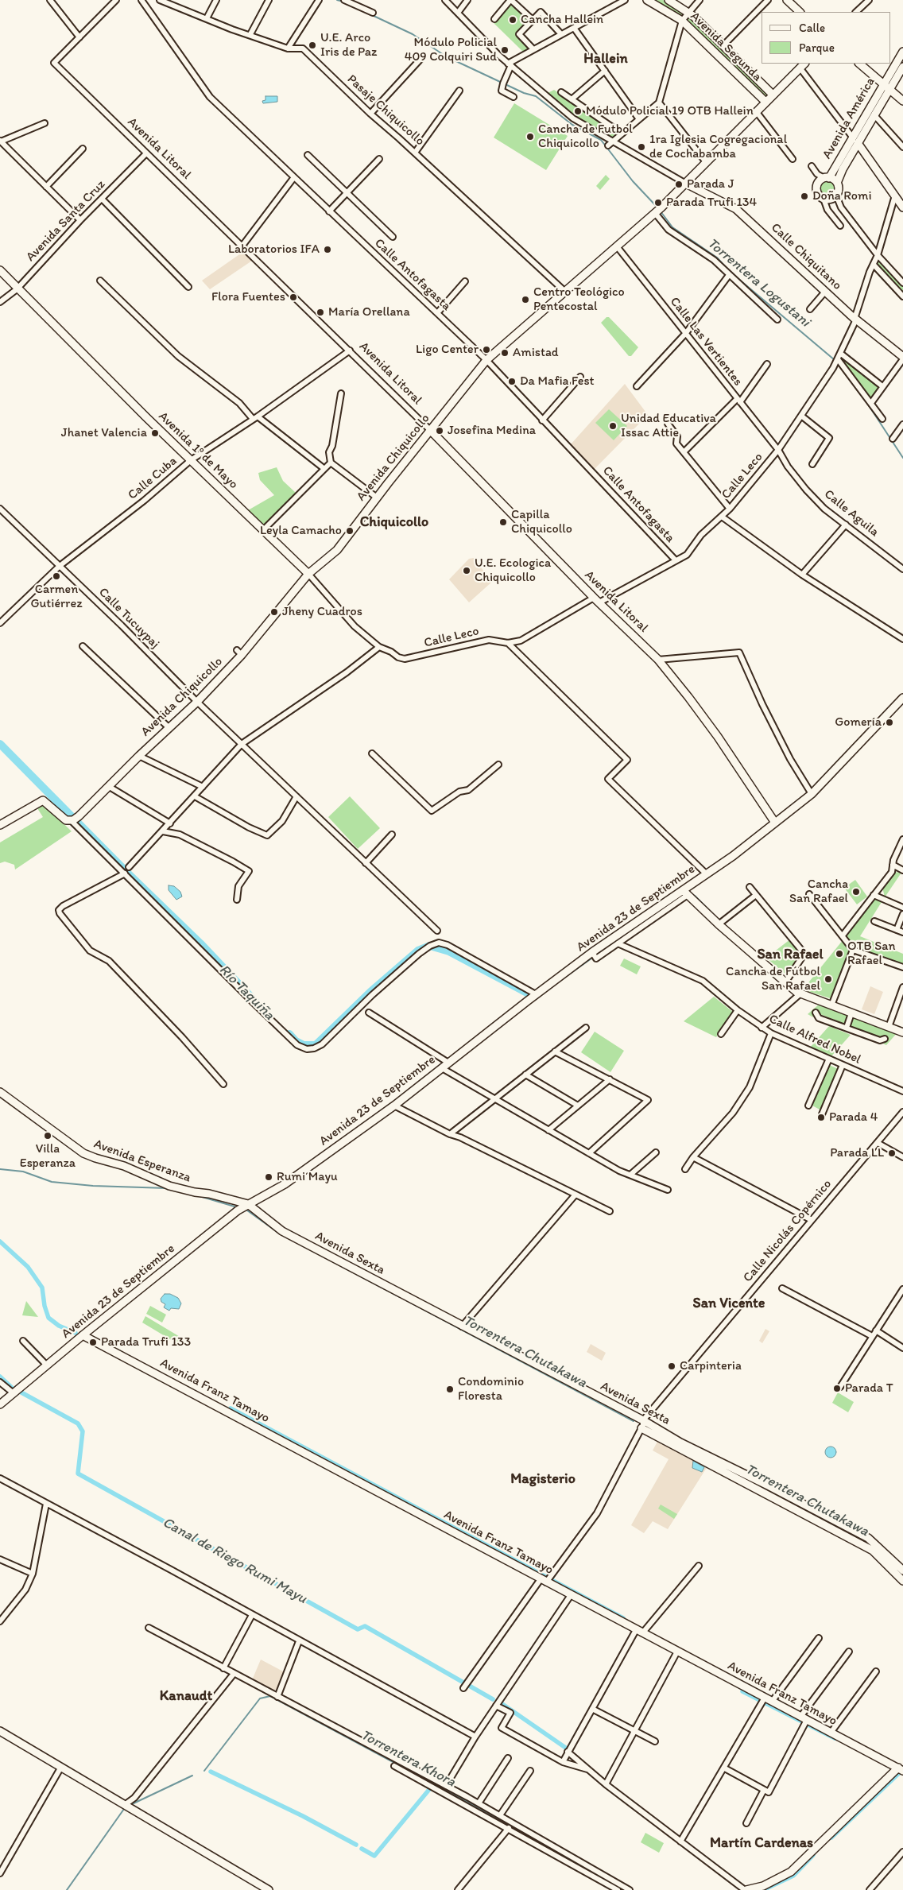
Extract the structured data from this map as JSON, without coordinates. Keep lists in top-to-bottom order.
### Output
{
  "streets": {
    "main road": [
      "Avenida Segunda",
      "Avenida América",
      "Avenida Litoral",
      "Calle Chiquitano",
      "Avenida 1º de Mayo",
      "Avenida Chiquicollo",
      "Avenida 23 de Septiembre",
      "Avenida Esperanza",
      "Avenida Sexta",
      "Avenida Franz Tamayo"
    ],
    "street": [
      "Pasaje Chiquicollo",
      "Avenida Santa Cruz",
      "Calle Antofagasta",
      "Calle Las Vertientes",
      "Calle Leco",
      "Calle Cuba",
      "Calle Aguila",
      "Calle Tucuypaj",
      "Calle Alfred Nobel",
      "Calle Nicolás Copérnico"
    ]
  },
  "crossings": [
    ["Avenida Segunda", "Avenida Chiquicollo"],
    ["Pasaje Chiquicollo", "Avenida Chiquicollo"],
    ["Avenida Litoral", "Avenida Santa Cruz"],
    ["Avenida Litoral", "Avenida Chiquicollo"],
    ["Avenida Litoral", "Calle Leco"],
    ["Avenida Litoral", "Calle Cuba"],
    ["Avenida Litoral", "Avenida 23 de Septiembre"],
    ["Avenida Santa Cruz", "Avenida 1º de Mayo"],
    ["Calle Chiquitano", "Avenida Chiquicollo"],
    ["Calle Chiquitano", "Calle Leco"],
    ["Calle Antofagasta", "Avenida Chiquicollo"],
    ["Calle Antofagasta", "Calle Leco"],
    ["Calle Las Vertientes", "Avenida Chiquicollo"],
    ["Calle Las Vertientes", "Calle Leco"],
    ["Calle Las Vertientes", "Calle Aguila"],
    ["Avenida 1º de Mayo", "Avenida Chiquicollo"],
    ["Avenida 1º de Mayo", "Calle Leco"],
    ["Avenida 1º de Mayo", "Calle Cuba"],
    ["Avenida Chiquicollo", "Calle Tucuypaj"],
    ["Calle Leco", "Calle Aguila"],
    ["Calle Cuba", "Calle Tucuypaj"],
    ["Avenida 23 de Septiembre", "Avenida Esperanza"],
    ["Avenida 23 de Septiembre", "Avenida Sexta"],
    ["Avenida 23 de Septiembre", "Avenida Franz Tamayo"],
    ["Avenida Esperanza", "Avenida Sexta"],
    ["Calle Nicolás Copérnico", "Avenida Sexta"],
    ["Calle Nicolás Copérnico", "Avenida Franz Tamayo"]
  ],
  "districts": [
    "Hallein",
    "Chiquicollo",
    "San Rafael",
    "San Vicente",
    "Magisterio",
    "Kanaudt",
    "Martín Cardenas"
  ],
  "water": [
    "Torrentera Logustani",
    "Río Taquiña",
    "Torrentera Chutakawa",
    "Canal de Riego Rumi Mayu",
    "Torrentera Khora"
  ],
  "places": [
    "Cancha Hallein",
    "U.E. Arco Iris de Paz",
    "Módulo Policial 409 Colquiri Sud",
    "Módulo Policial 19 OTB Hallein",
    "Cancha de Futbol Chiquicollo",
    "1ra Iglesia Cogregacional de Cochabamba",
    "Parada J",
    "Doña Romi",
    "Parada Trufi 134",
    "Laboratorios IFA",
    "Flora Fuentes",
    "Centro Teológico Pentecostal",
    "María Orellana",
    "Ligo Center",
    "Amistad",
    "Da Mafia Fest",
    "Unidad Educativa Issac Attie",
    "Josefina Medina",
    "Jhanet Valencia",
    "Capilla Chiquicollo",
    "Leyla Camacho",
    "U.E. Ecologica Chiquicollo",
    "Carmen Gutiérrez",
    "Jheny Cuadros",
    "Gomería",
    "Cancha San Rafael",
    "OTB San Rafael",
    "Cancha de Fútbol San Rafael",
    "Parada 4",
    "Villa Esperanza",
    "Parada LL",
    "Rumi Mayu",
    "Parada Trufi 133",
    "Carpinteria",
    "Parada T",
    "Condominio Floresta"
  ],
  "legend": ["Calle", "Parque"]
}
